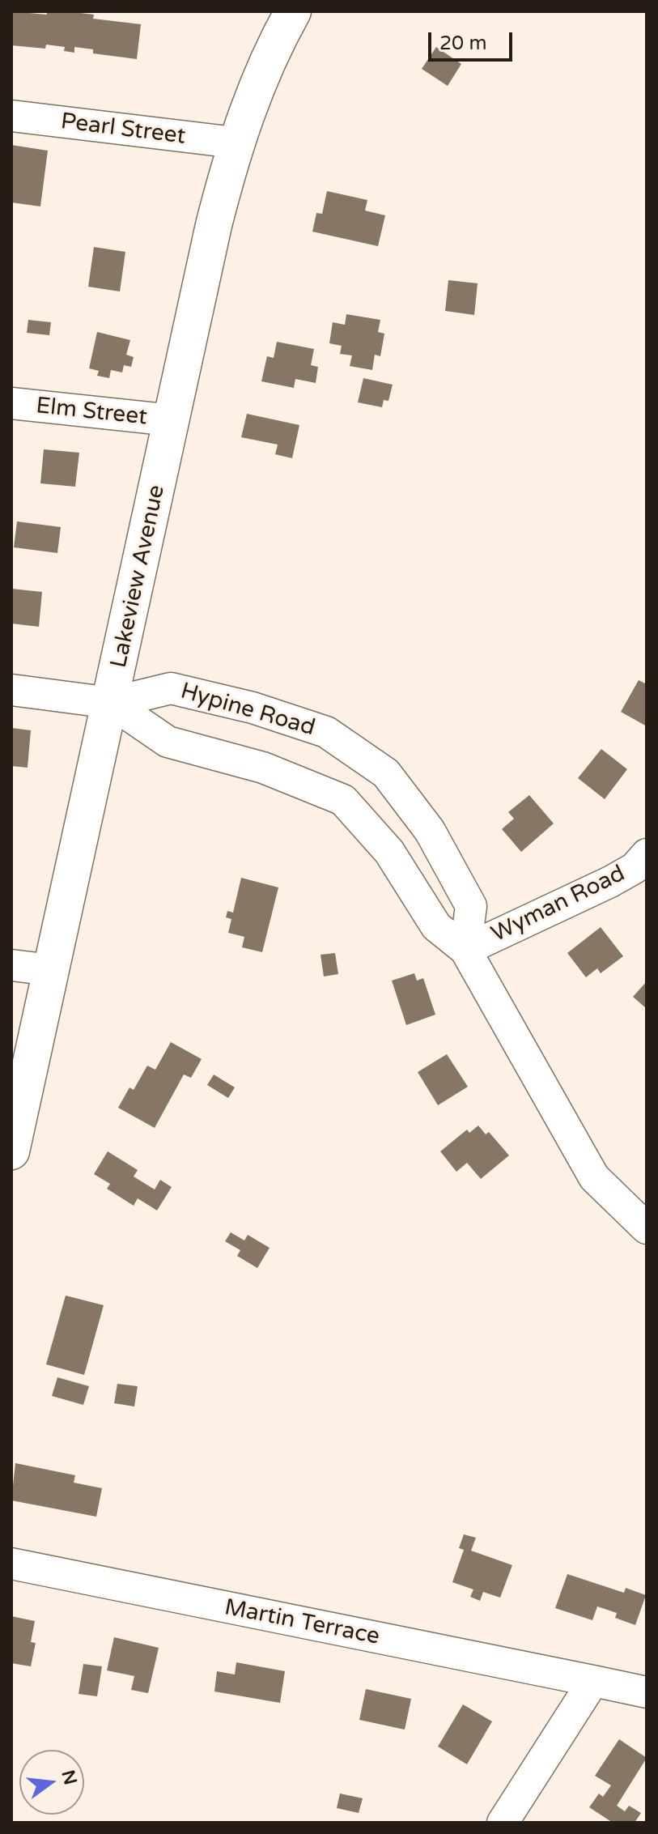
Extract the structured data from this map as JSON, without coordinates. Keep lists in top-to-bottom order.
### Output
{
  "streets": {
    "main road": ["Lakeview Avenue"],
    "street": [
      "Pearl Street",
      "Elm Street",
      "Hypine Road",
      "Wyman Road",
      "Martin Terrace"
    ]
  },
  "crossings": [
    ["Pearl Street", "Lakeview Avenue"],
    ["Elm Street", "Lakeview Avenue"],
    ["Lakeview Avenue", "Hypine Road"],
    ["Hypine Road", "Wyman Road"]
  ],
  "scale_bar": "20 m",
  "north": "right"
}
